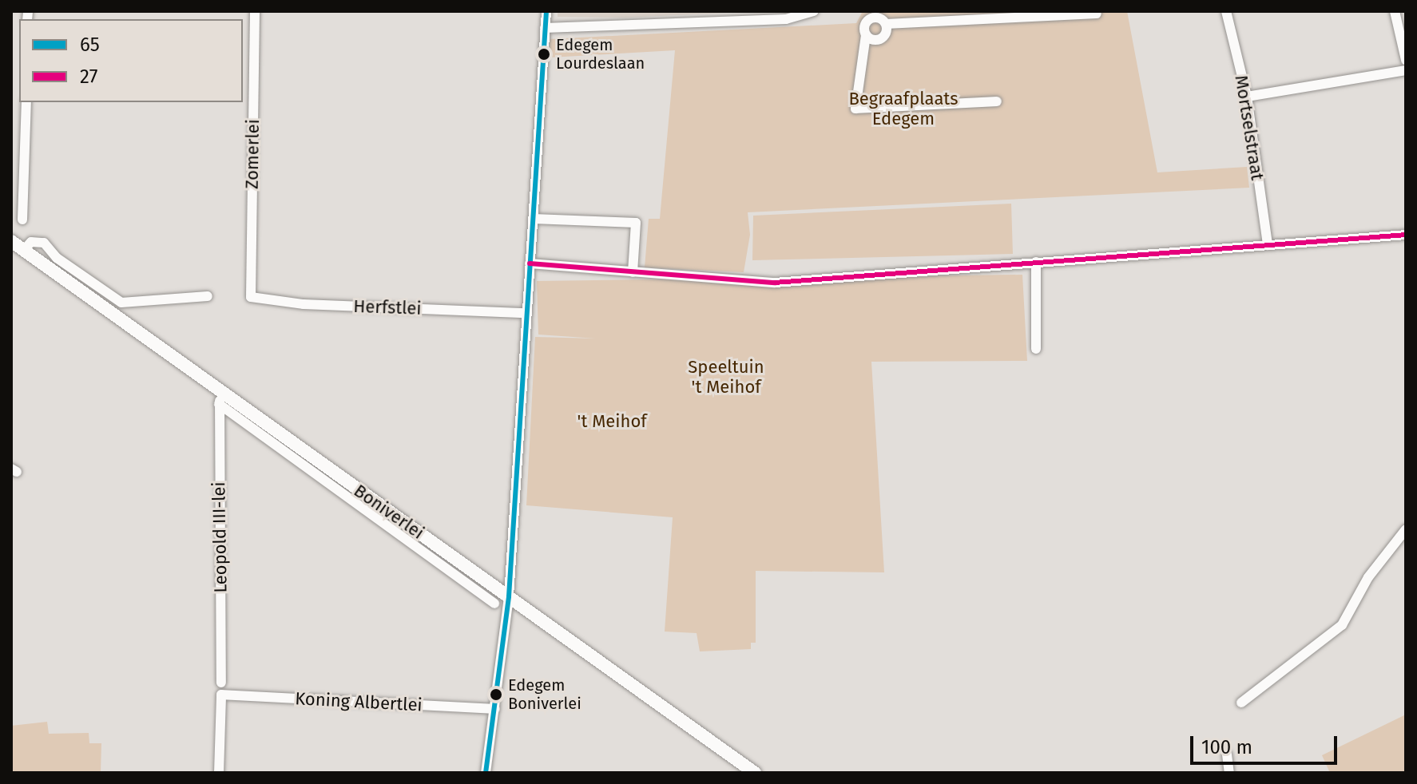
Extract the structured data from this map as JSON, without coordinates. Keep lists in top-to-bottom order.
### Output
{
  "streets": {
    "main road": ["Boniverlei"],
    "street": [
      "Mortselstraat",
      "Zomerlei",
      "Herfstlei",
      "Leopold III-lei",
      "Koning Albertlei"
    ]
  },
  "crossings": [
    ["Zomerlei", "Herfstlei"],
    ["Boniverlei", "Leopold III-lei"]
  ],
  "parks": ["Begraafplaats Edegem", "Speeltuin 't Meihof", "'t Meihof"],
  "places": ["Edegem Lourdeslaan", "Edegem Boniverlei"],
  "lines": ["transit line 65", "transit line 27"],
  "legend": ["65", "27"],
  "scale_bar": "100 m"
}
